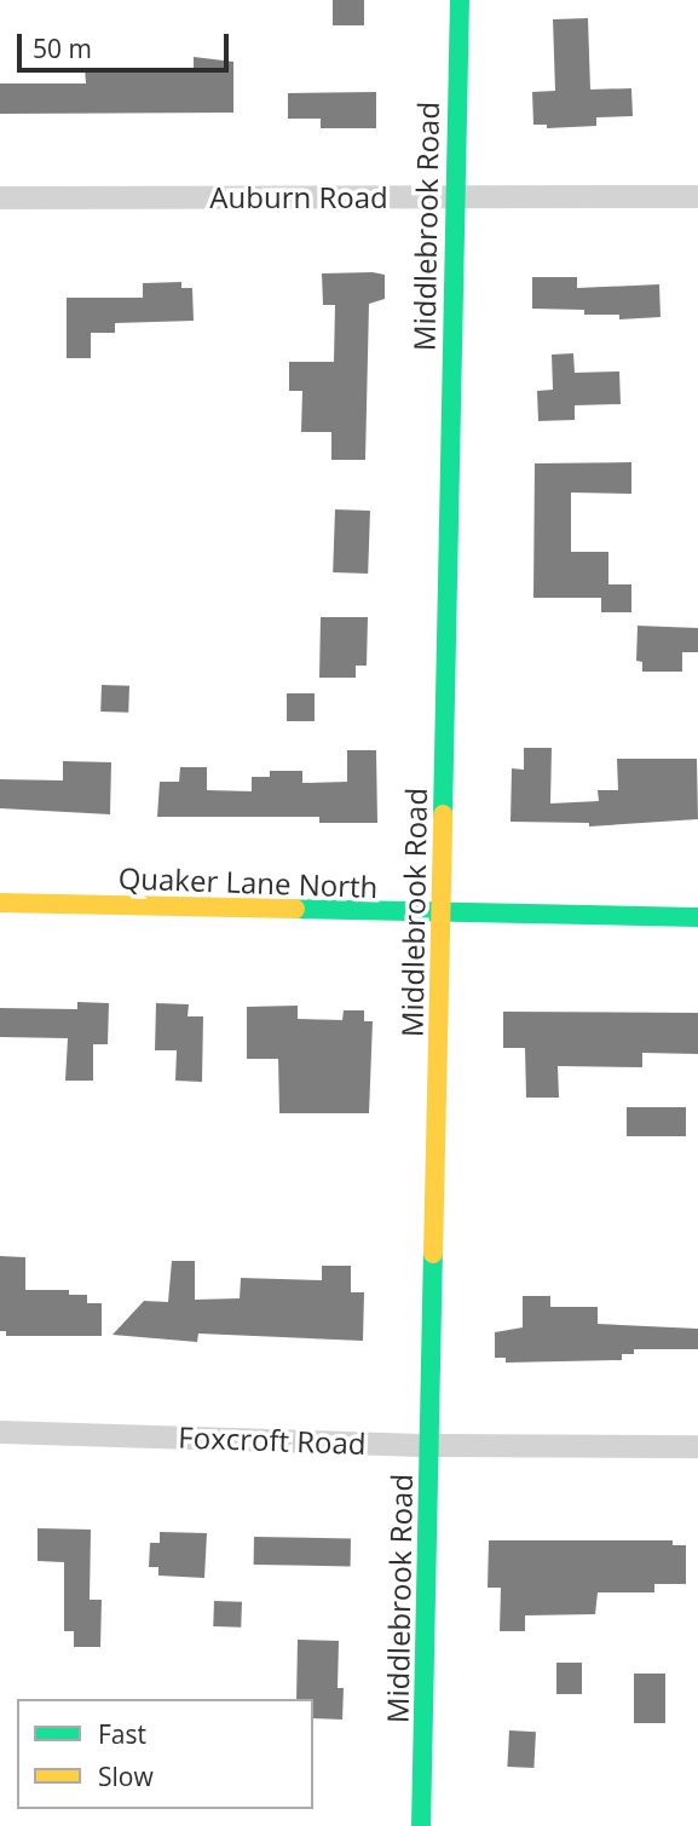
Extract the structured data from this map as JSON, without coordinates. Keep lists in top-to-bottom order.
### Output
{
  "streets": {
    "street": [
      "Auburn Road",
      "Middlebrook Road",
      "Quaker Lane North",
      "Foxcroft Road"
    ]
  },
  "crossings": [
    ["Auburn Road", "Middlebrook Road"],
    ["Middlebrook Road", "Quaker Lane North"],
    ["Middlebrook Road", "Foxcroft Road"]
  ],
  "legend": ["Fast", "Slow"],
  "scale_bar": "50 m"
}
